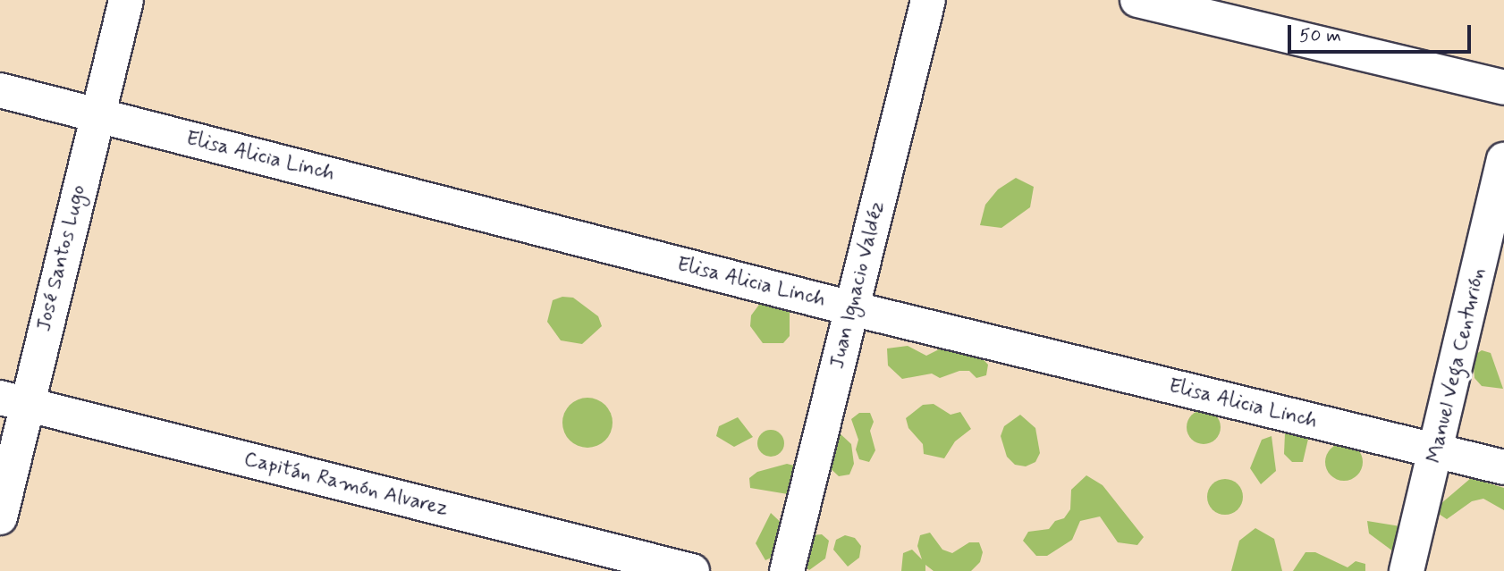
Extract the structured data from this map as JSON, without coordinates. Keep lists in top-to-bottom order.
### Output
{
  "streets": {
    "street": [
      "Elisa Alicia Linch",
      "José Santos Lugo",
      "Juan Ignacio Valdéz",
      "Manuel Vega Centurión",
      "Capitán Ramón Alvarez"
    ]
  },
  "crossings": [
    ["Elisa Alicia Linch", "José Santos Lugo"],
    ["Elisa Alicia Linch", "Juan Ignacio Valdéz"],
    ["Elisa Alicia Linch", "Manuel Vega Centurión"],
    ["José Santos Lugo", "Capitán Ramón Alvarez"]
  ],
  "scale_bar": "50 m"
}
